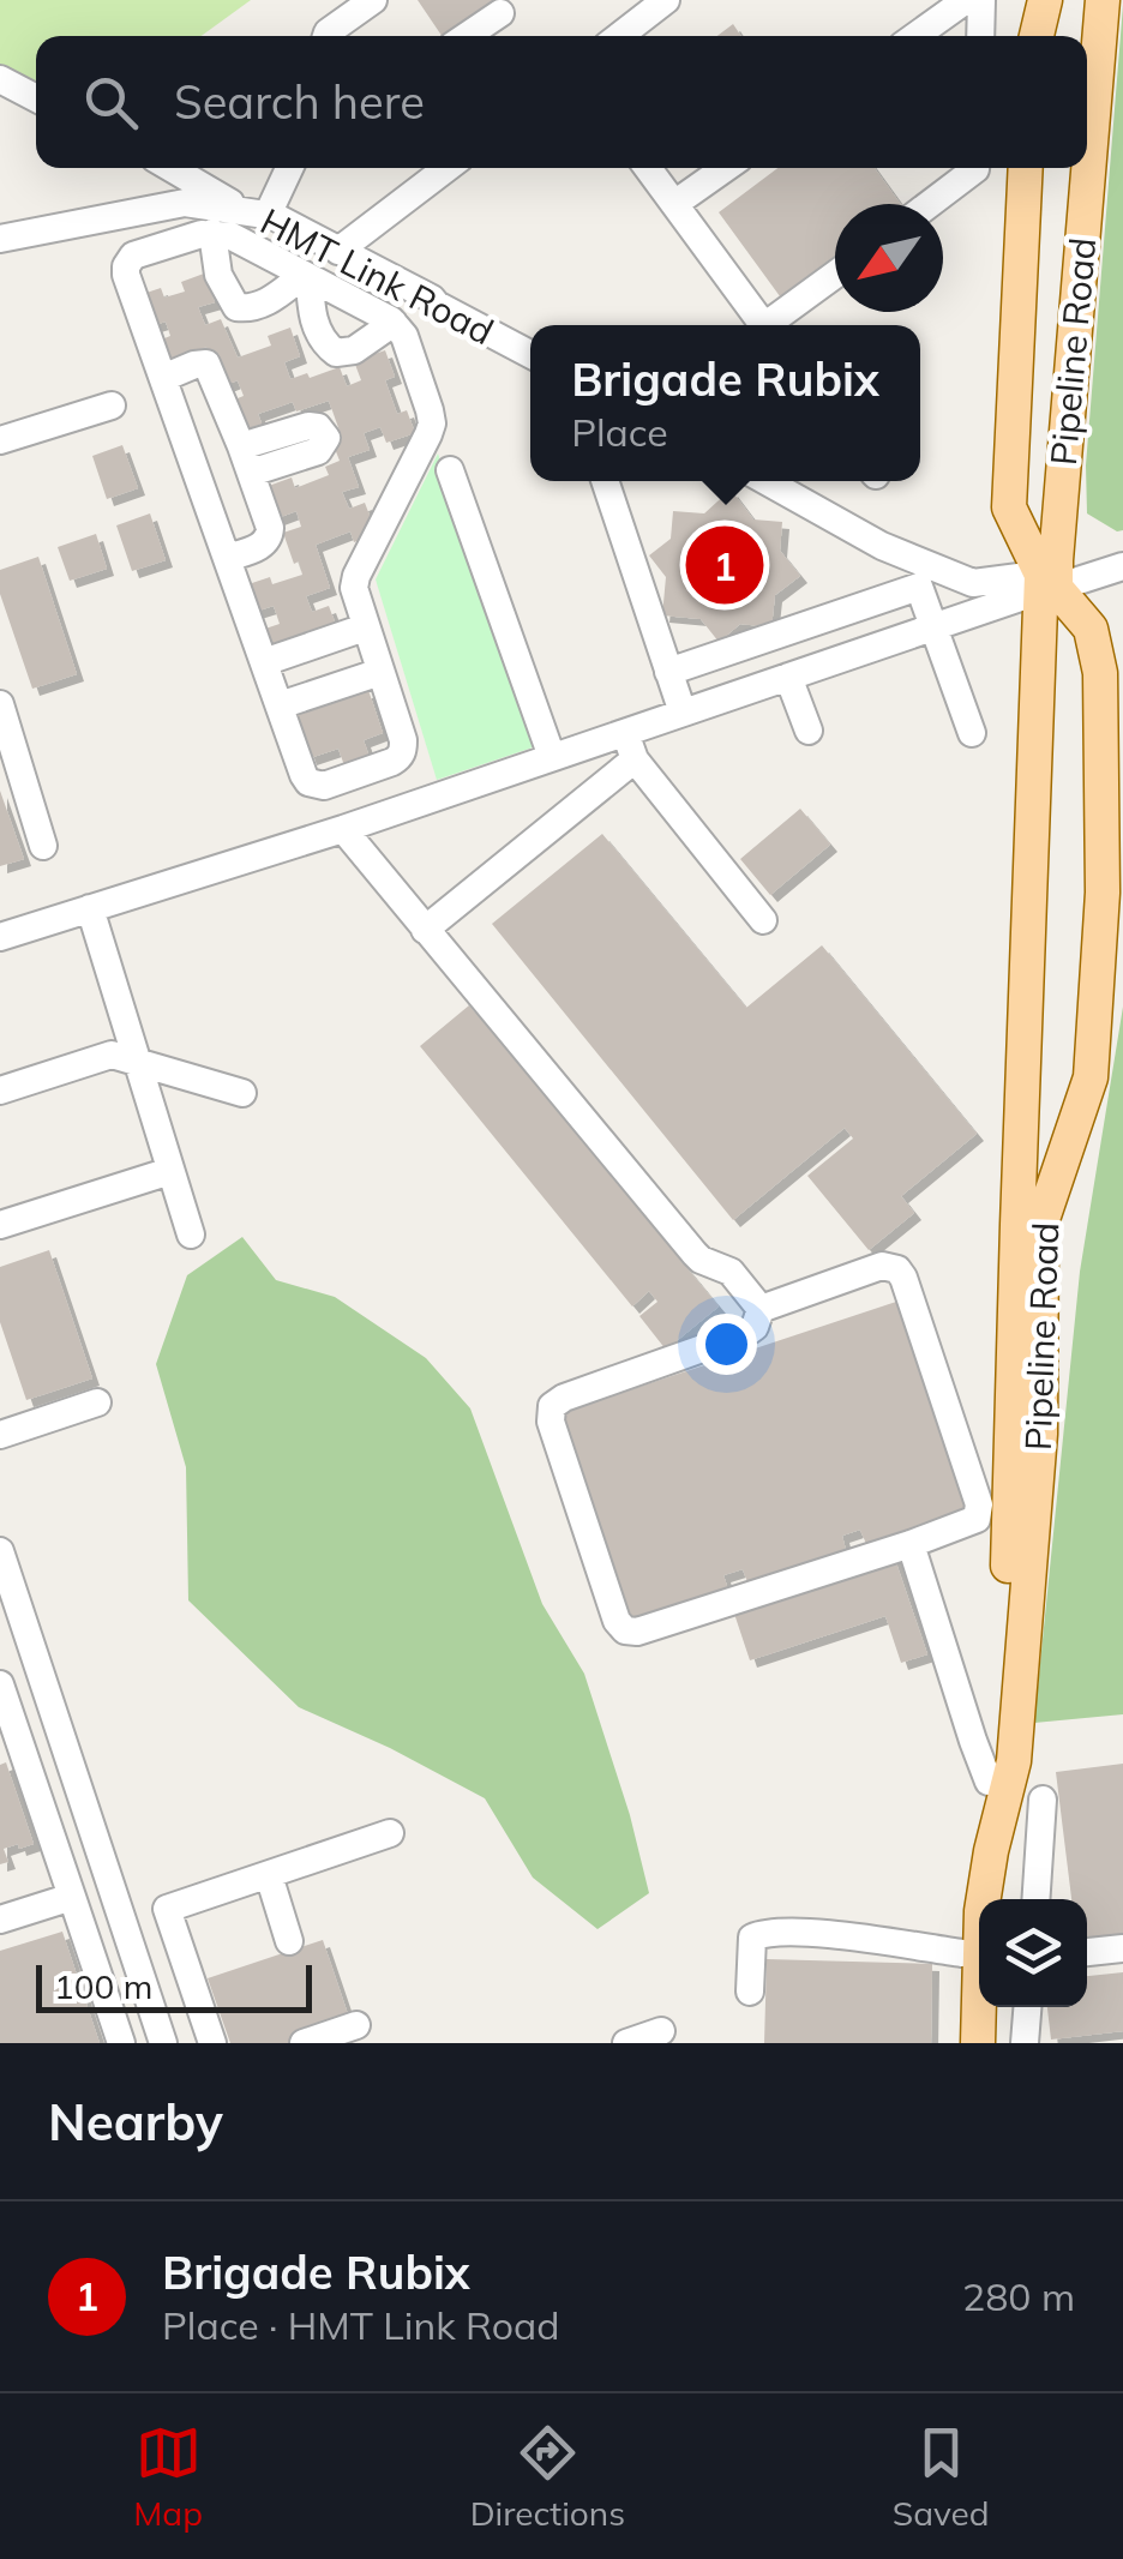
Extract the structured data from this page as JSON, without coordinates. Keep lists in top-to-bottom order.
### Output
{
  "streets": {
    "main road": ["Pipeline Road"],
    "street": ["HMT Link Road"]
  },
  "scale_bar": "100 m",
  "north": "bottom left",
  "page": {
    "search": "Search here",
    "popup": ["Brigade Rubix", "Place"],
    "pins": "1",
    "scale": "100 m",
    "heading": "Nearby",
    "list": [
      {
        "mark": "1",
        "name": "Brigade Rubix",
        "note": "Place · HMT Link Road",
        "value": "280 m"
      }
    ],
    "nav": ["Map", "Directions", "Saved"]
  }
}
